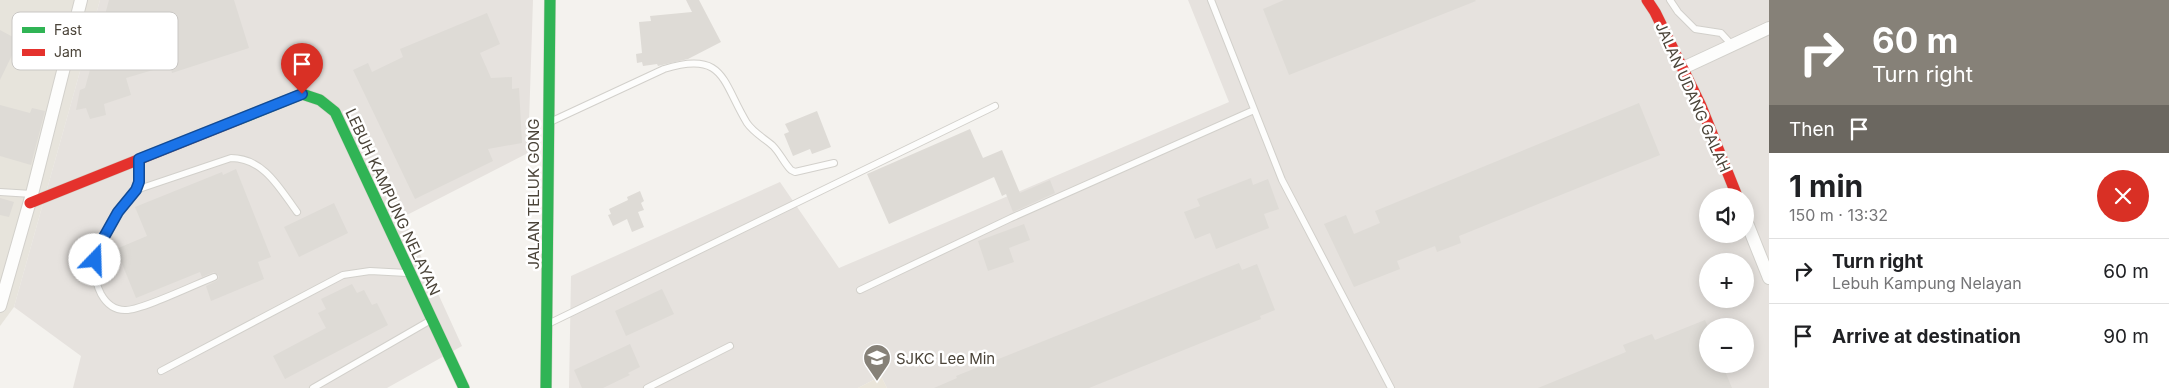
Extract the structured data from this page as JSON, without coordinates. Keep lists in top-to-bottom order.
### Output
{
  "streets": {
    "street": ["JALAN UDANG GALAH", "JALAN TELUK GONG", "LEBUH KAMPUNG NELAYAN"]
  },
  "places": {
    "school or university": ["SJKC Lee Min"]
  },
  "legend": ["Fast", "Jam"],
  "page": {
    "turn": ["60 m", "Turn right"],
    "then": "Then",
    "heading": ["1 min", "150 m · 13:32"],
    "map_buttons": ["+", "−"],
    "list": [
      {
        "name": "Turn right",
        "note": "Lebuh Kampung Nelayan",
        "value": "60 m"
      },
      {
        "name": "Arrive at destination",
        "value": "90 m"
      }
    ]
  }
}
